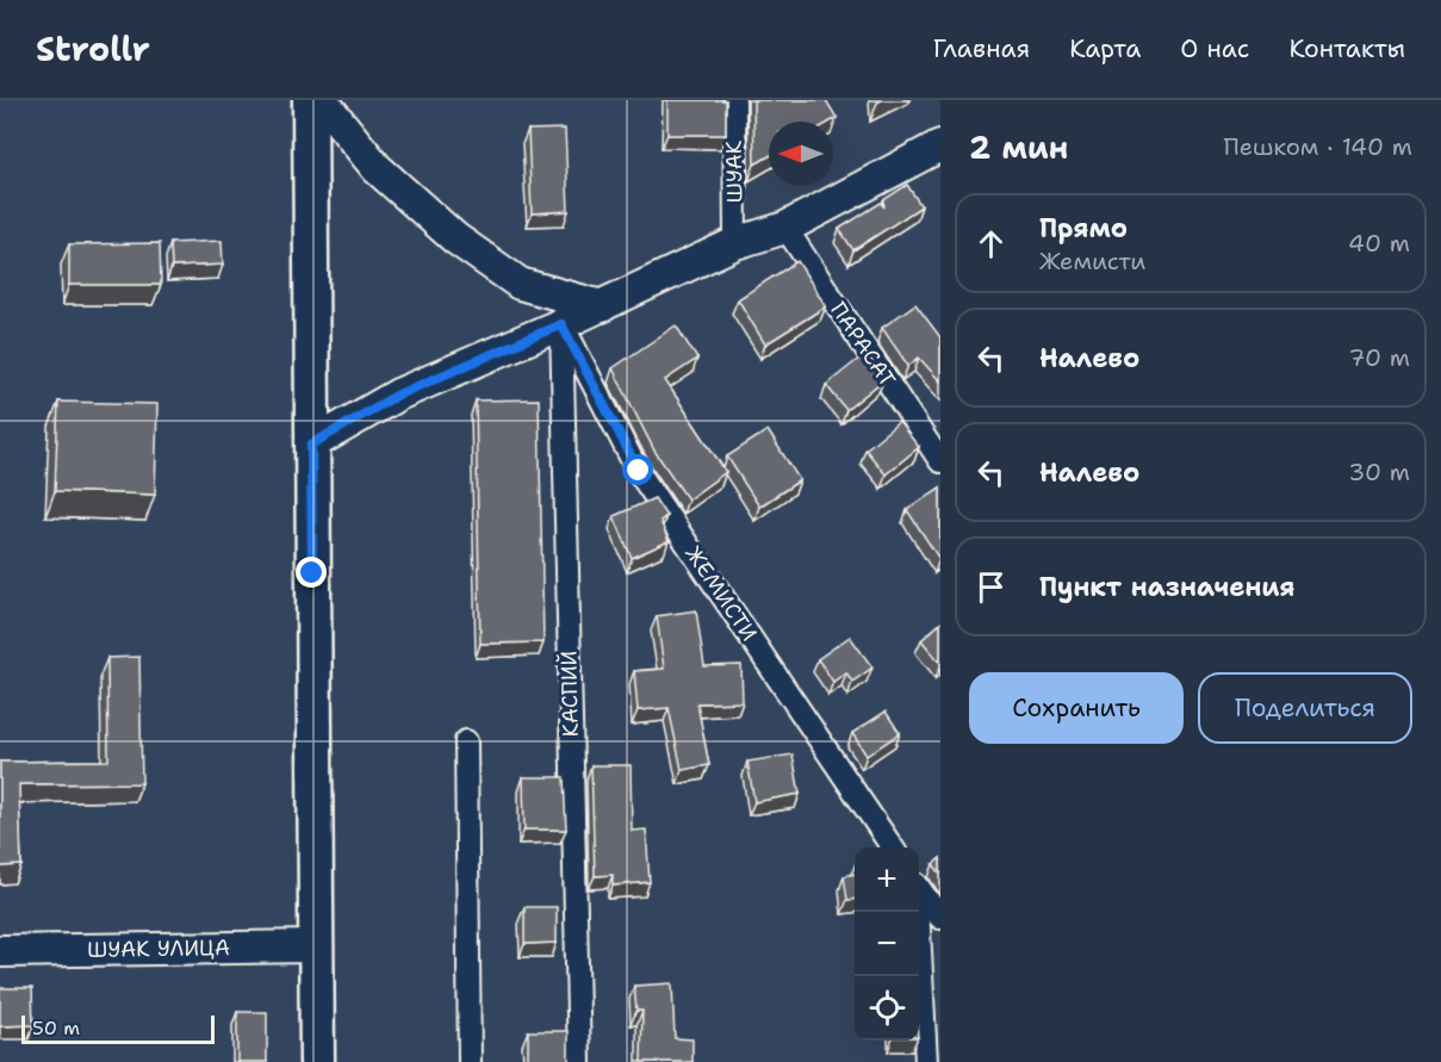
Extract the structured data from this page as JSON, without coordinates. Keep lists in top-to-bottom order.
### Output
{
  "streets": {
    "street": [
      "ШУАК",
      "ПАРАСАТ",
      "ЖЕМИСТИ",
      "КАСПИЙ",
      "ШУАК УЛИЦА"
    ]
  },
  "crossings": [
    ["ЖЕМИСТИ", "КАСПИЙ"]
  ],
  "scale_bar": "50 m",
  "north": "left",
  "page": {
    "header": "Strollr",
    "nav": [
      "Главная",
      "Карта",
      "О нас",
      "Контакты"
    ],
    "heading": ["2 мин", "Пешком · 140 m"],
    "list": [
      ["Прямо", "Жемисти", "40 m"],
      ["Налево", "70 m"],
      ["Налево", "30 m"],
      "Пункт назначения"
    ],
    "buttons": ["Сохранить", "Поделиться"],
    "map_buttons": ["+", "−"],
    "scale": "50 m"
  }
}
